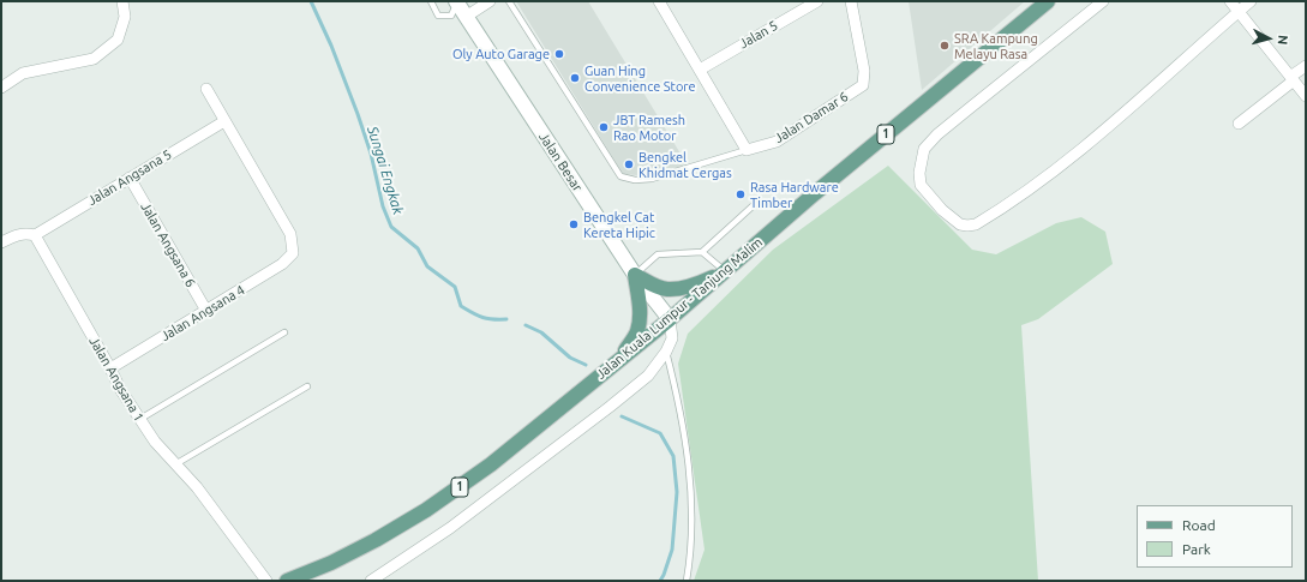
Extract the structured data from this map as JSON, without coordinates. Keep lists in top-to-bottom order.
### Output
{
  "streets": {
    "main road": ["1", "Jalan Besar", "Jalan Kuala Lumpur - Tanjung Malim"],
    "street": [
      "Jalan 5",
      "Jalan Damar 6",
      "Jalan Angsana 5",
      "Jalan Angsana 6",
      "Jalan Angsana 4",
      "Jalan Angsana 1"
    ]
  },
  "crossings": [
    ["Jalan Besar", "Jalan Kuala Lumpur - Tanjung Malim"],
    ["Jalan Angsana 5", "Jalan Angsana 6"],
    ["Jalan Angsana 5", "Jalan Angsana 4"],
    ["Jalan Angsana 5", "Jalan Angsana 1"],
    ["Jalan Angsana 6", "Jalan Angsana 4"],
    ["Jalan Angsana 4", "Jalan Angsana 1"]
  ],
  "water": ["Sungai Engkak"],
  "places": [
    "SRA Kampung Melayu Rasa",
    "Oly Auto Garage",
    "Guan Hing Convenience Store",
    "JBT Ramesh Rao Motor",
    "Bengkel Khidmat Cergas",
    "Rasa Hardware Timber",
    "Bengkel Cat Kereta Hipic"
  ],
  "legend": ["Road", "Park"],
  "north": "right"
}
